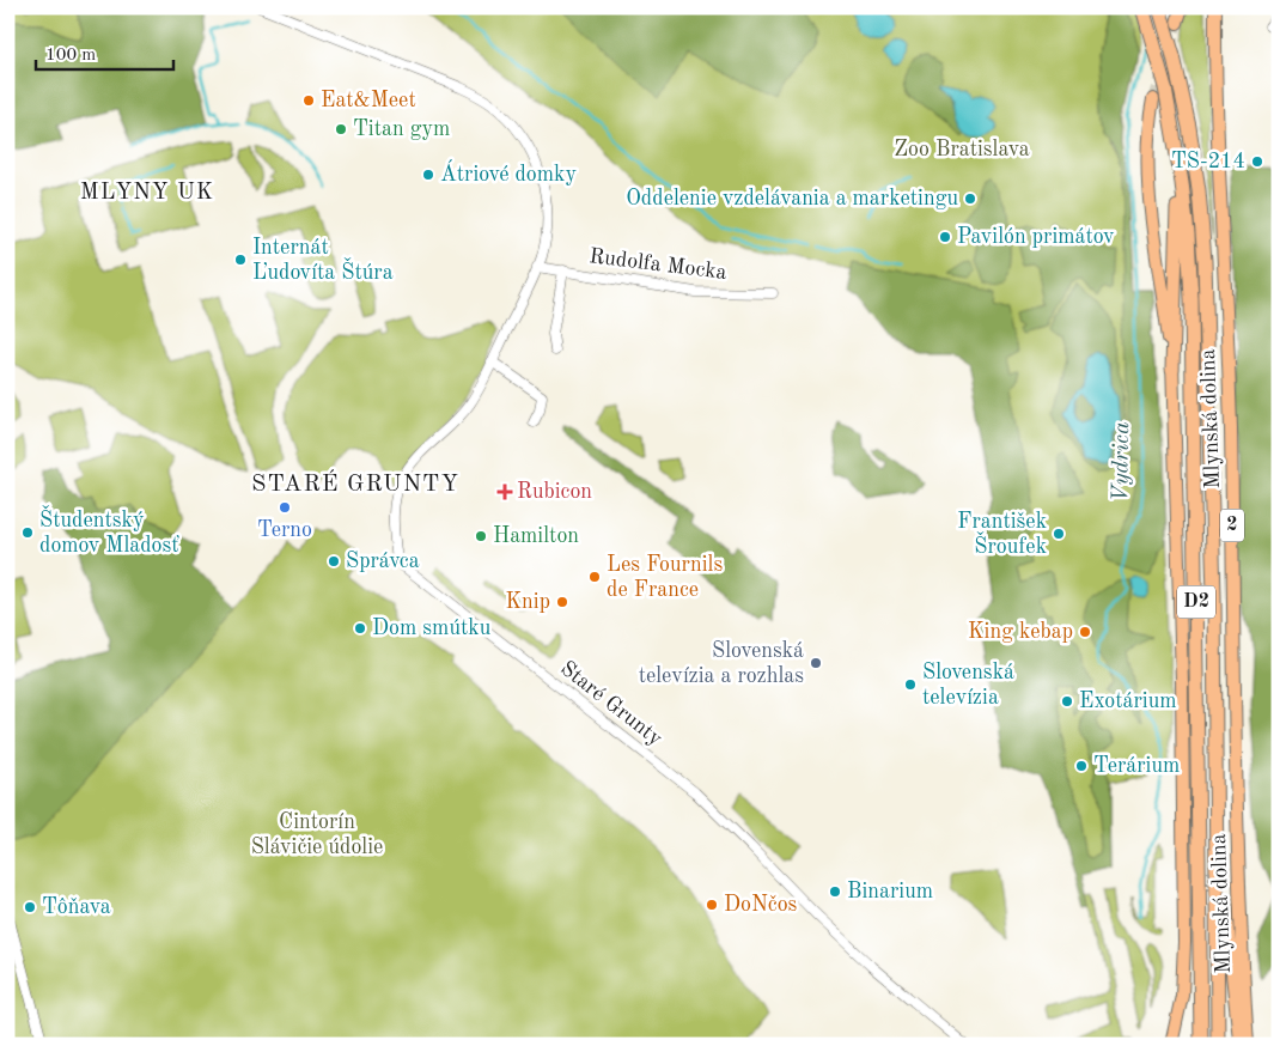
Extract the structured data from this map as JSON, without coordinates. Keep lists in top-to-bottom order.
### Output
{
  "streets": {
    "highway": ["D2"],
    "main road": ["Mlynská dolina", "2"],
    "street": ["Rudolfa Mocka", "Staré Grunty"]
  },
  "crossings": [
    ["Rudolfa Mocka", "Staré Grunty"]
  ],
  "districts": ["MLYNY UK", "STARÉ GRUNTY"],
  "water": ["Vydrica"],
  "parks": ["Zoo Bratislava", "Cintorín Slávičie údolie"],
  "places": {
    "other": [
      "Eat&Meet",
      "Titan gym",
      "TS-214",
      "Átriové domky",
      "Oddelenie vzdelávania a marketingu",
      "Pavilón primátov",
      "Internát Ľudovíta Štúra",
      "Terno",
      "Študentský domov Mladosť",
      "František Šroufek",
      "Hamilton",
      "Správca",
      "Les Fournils de France",
      "Knip",
      "Dom smútku",
      "King kebap",
      "Slovenská televízia a rozhlas",
      "Slovenská televízia",
      "Exotárium",
      "Terárium",
      "Binarium",
      "DoNčos",
      "Tôňava"
    ],
    "health": ["Rubicon"]
  },
  "scale_bar": "100 m"
}
